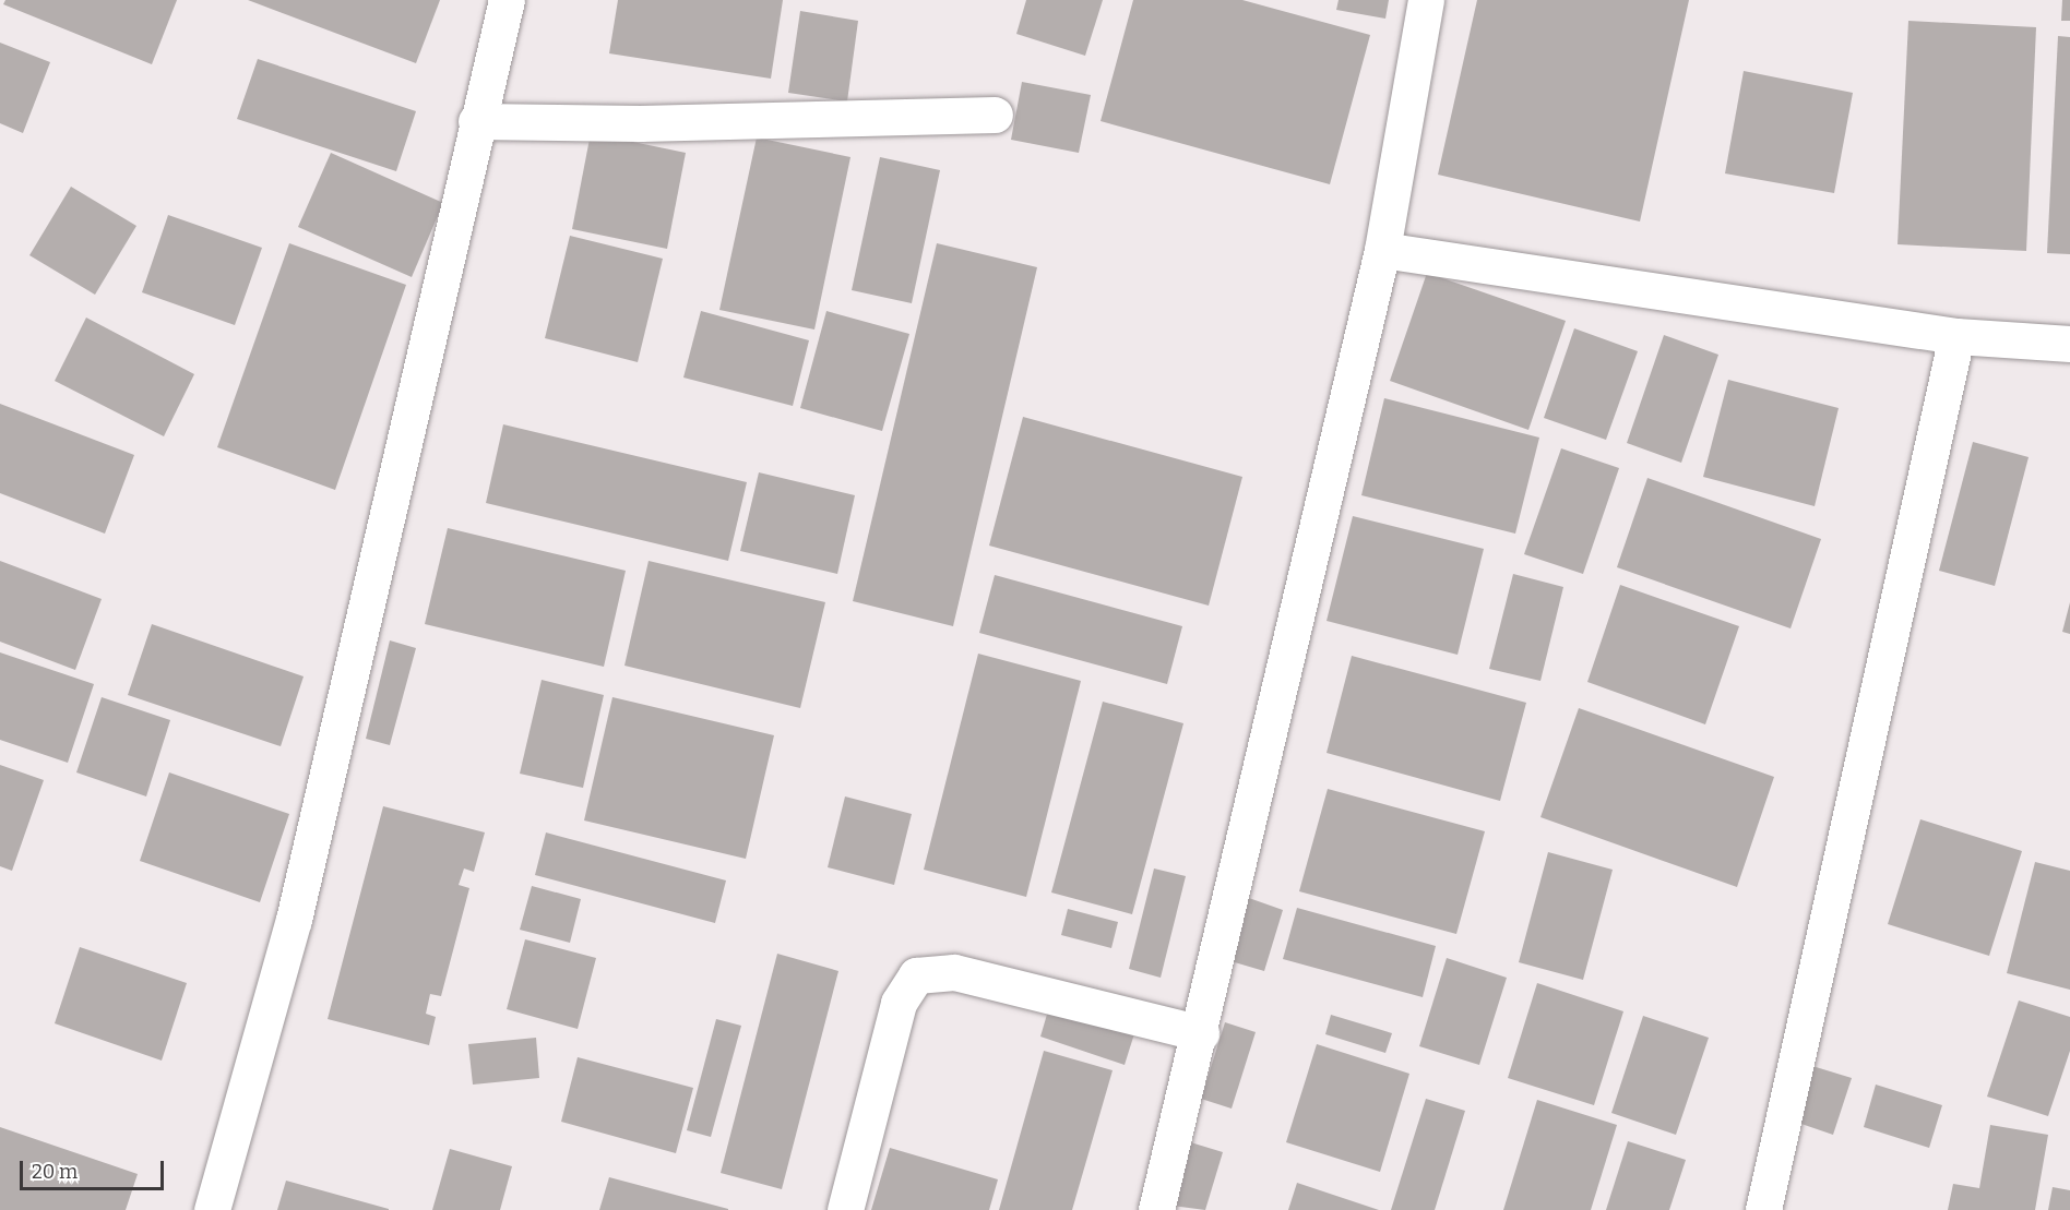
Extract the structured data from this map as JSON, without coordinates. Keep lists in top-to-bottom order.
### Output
{
  "scale_bar": "20 m"
}
